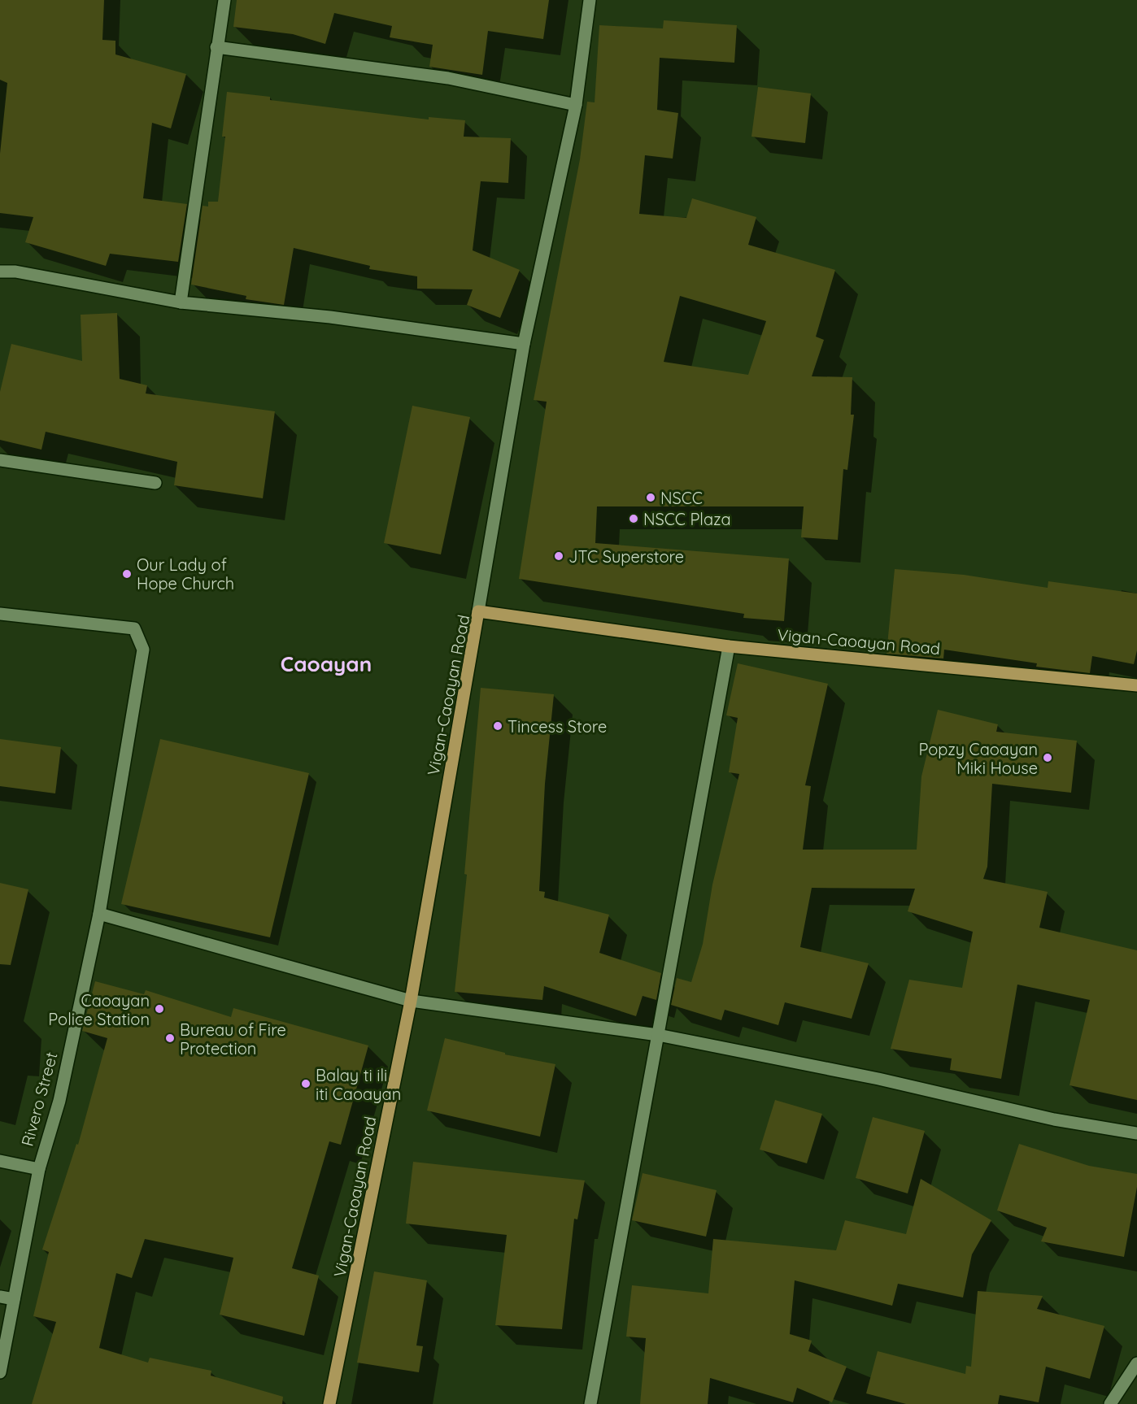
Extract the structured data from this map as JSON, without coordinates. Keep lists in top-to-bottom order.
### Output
{
  "streets": {
    "main road": ["Vigan-Caoayan Road"],
    "street": ["Rivero Street"]
  },
  "districts": ["Caoayan"],
  "places": [
    "NSCC",
    "NSCC Plaza",
    "JTC Superstore",
    "Our Lady of Hope Church",
    "Tincess Store",
    "Popzy Caoayan Miki House",
    "Caoayan Police Station",
    "Bureau of Fire Protection",
    "Balay ti ili iti Caoayan"
  ]
}
